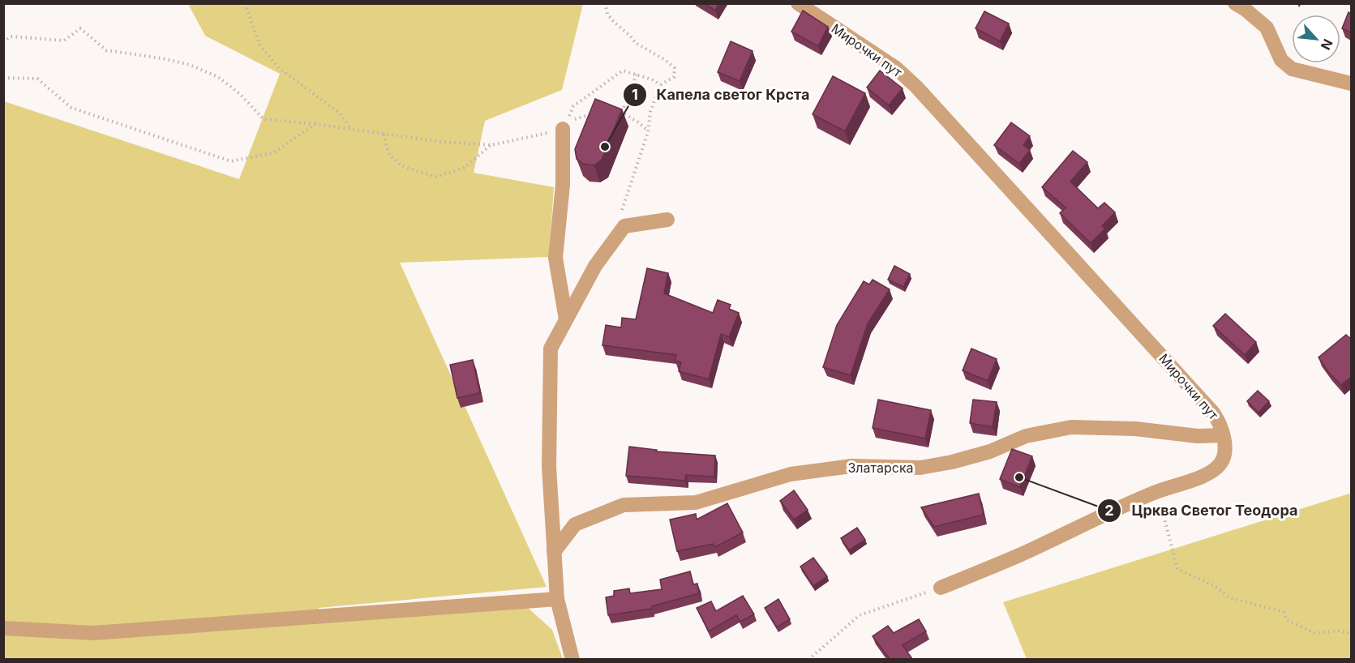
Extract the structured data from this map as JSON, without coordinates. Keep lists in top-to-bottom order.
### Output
{
  "streets": {
    "street": ["Мирочки пут", "Златарска"]
  },
  "crossings": [
    ["Мирочки пут", "Златарска"]
  ],
  "places": ["Капела светог Крста", "Црква Светог Теодора"],
  "north": "bottom right"
}
